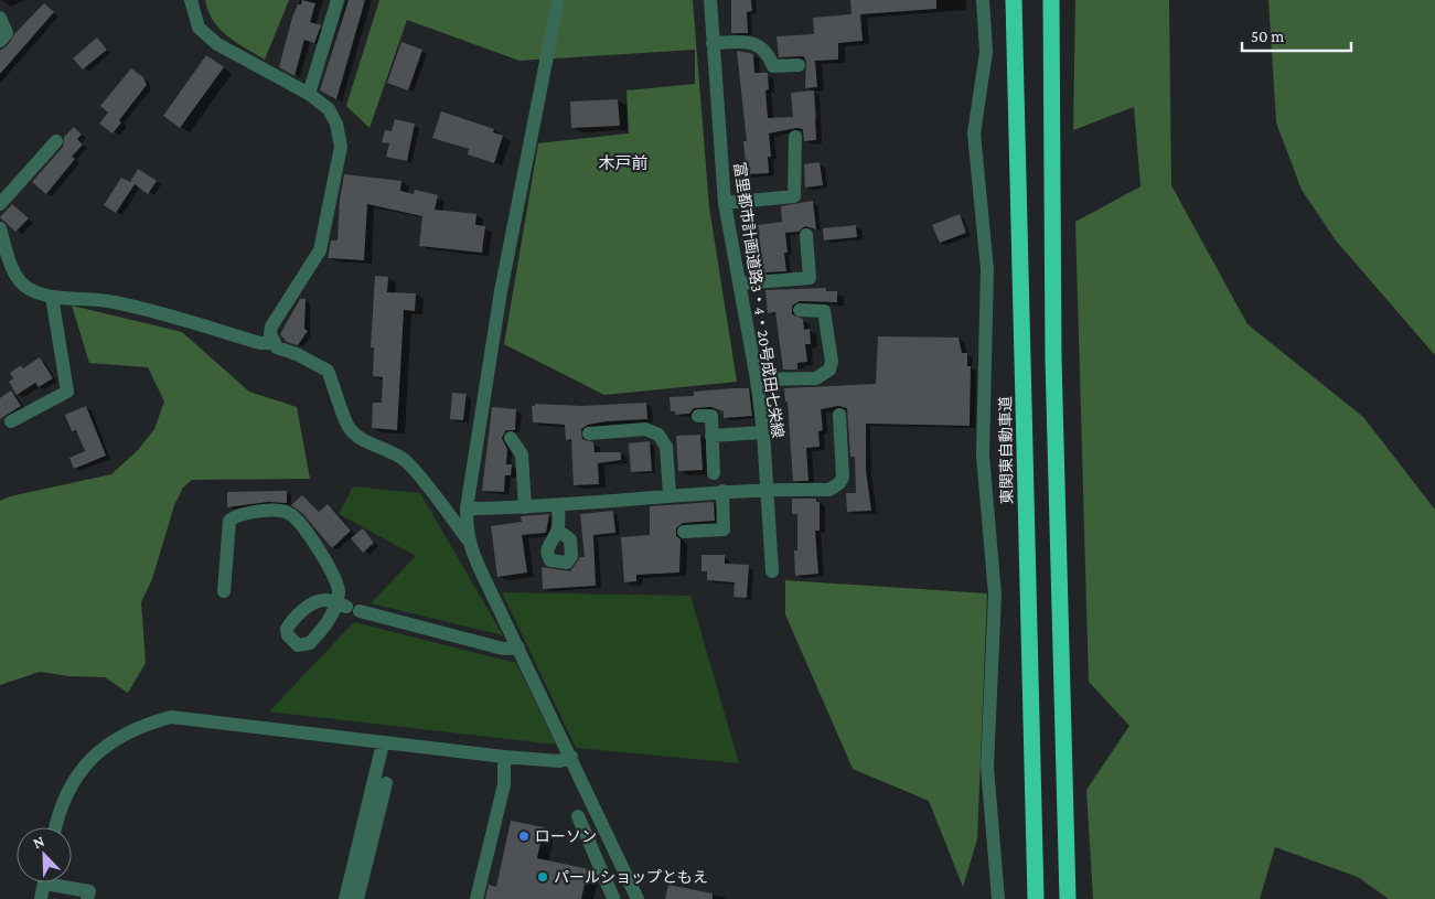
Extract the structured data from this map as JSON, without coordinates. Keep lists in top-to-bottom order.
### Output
{
  "streets": {
    "highway": ["東関東自動車道"],
    "street": ["富里都市計画道路3・4・20号成田七栄線"]
  },
  "districts": ["木戸前"],
  "places": ["ローソン", "パールショップともえ"],
  "scale_bar": "50 m",
  "north": "top left"
}
